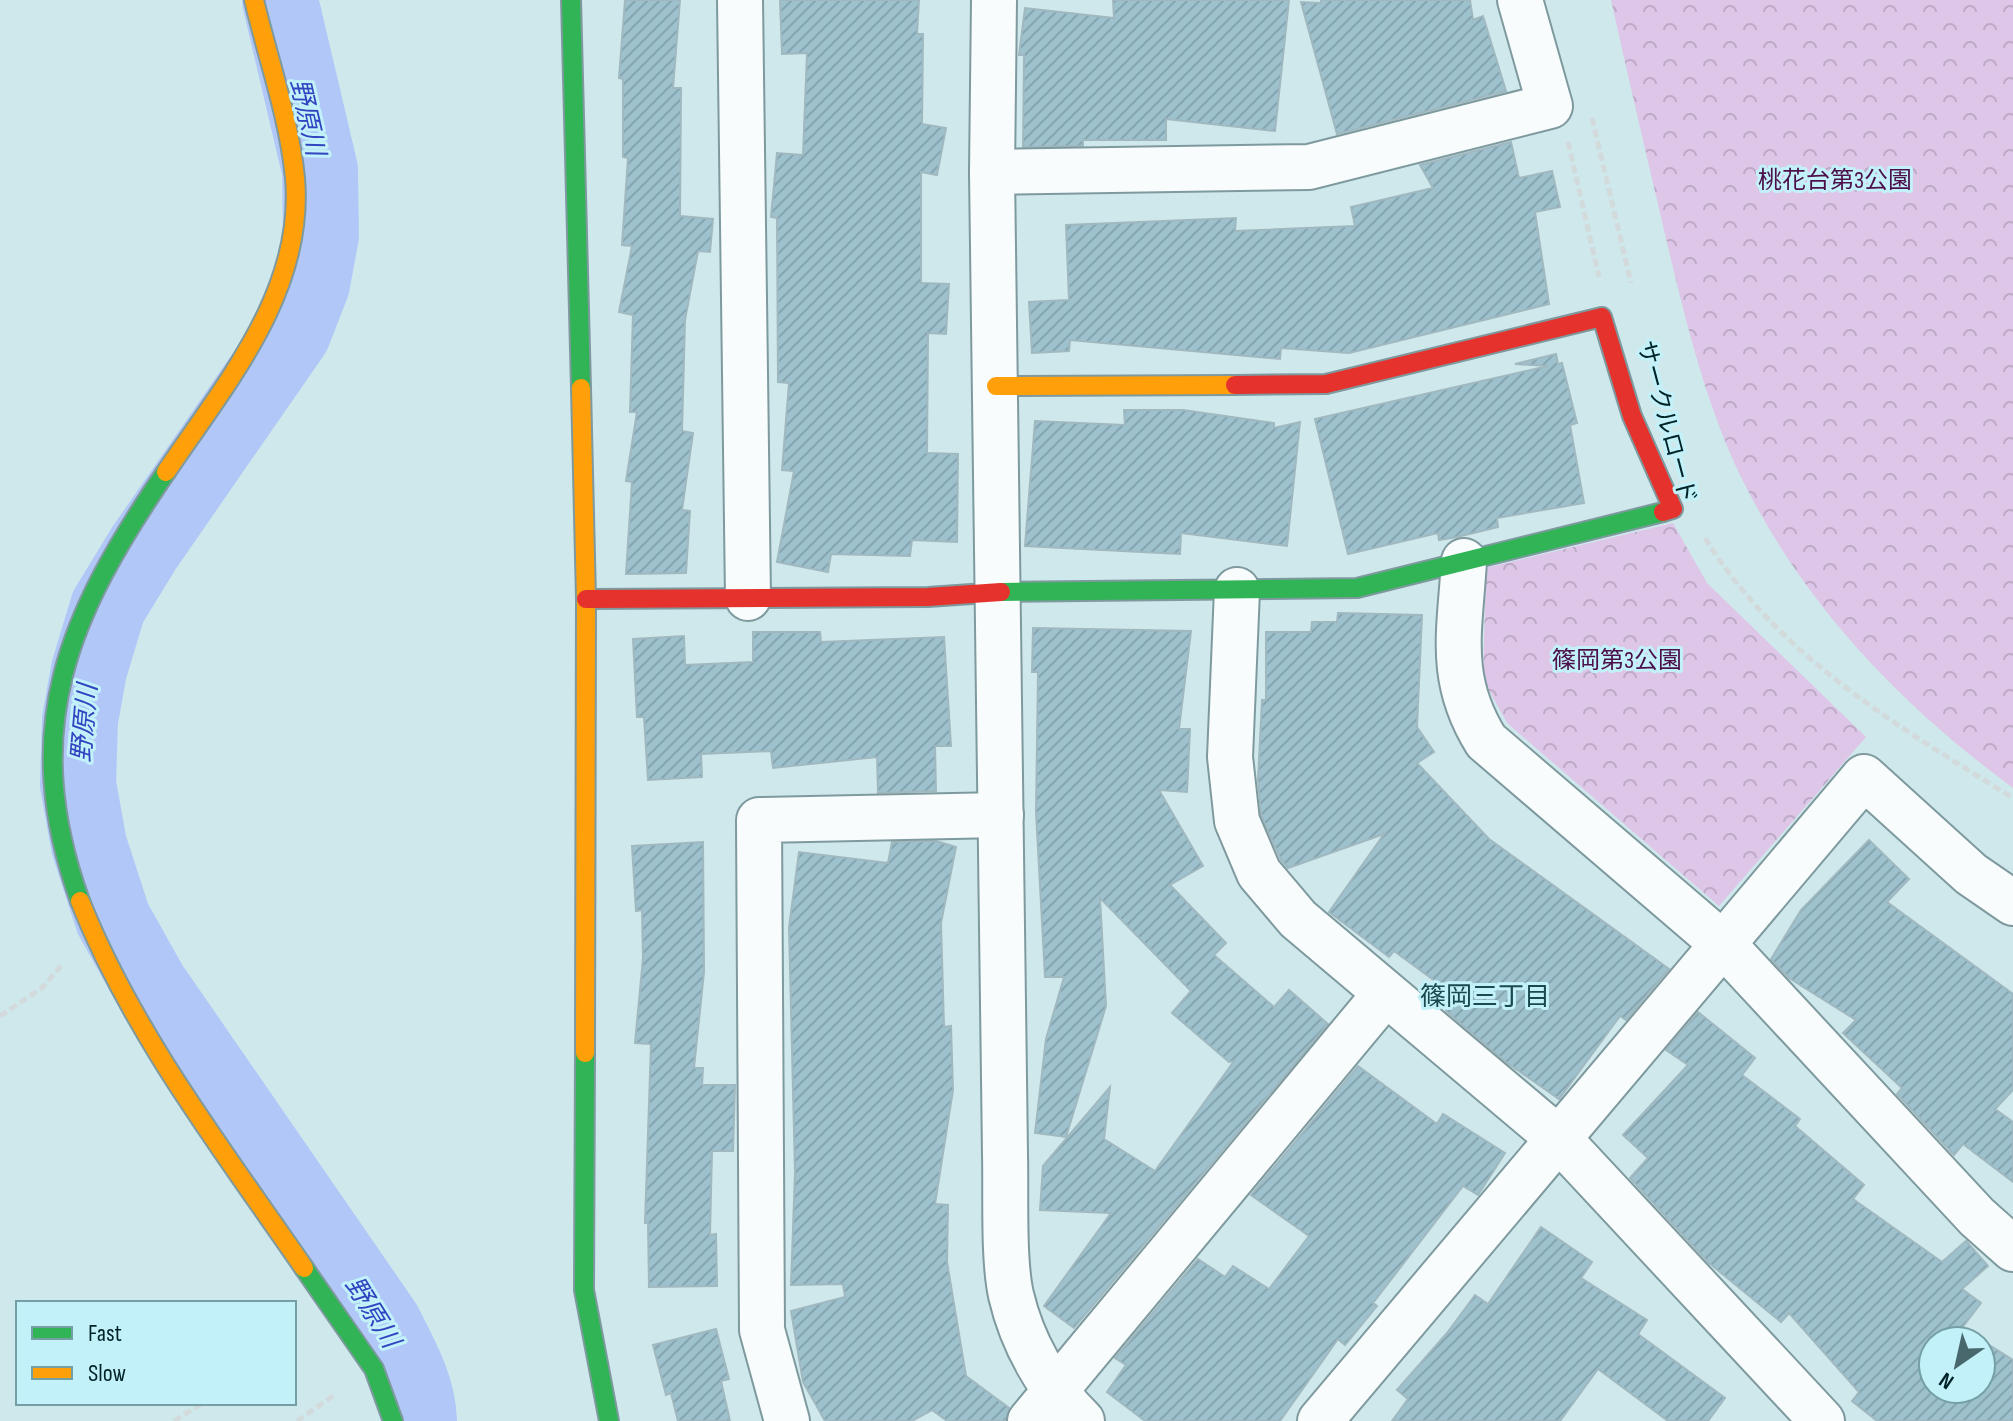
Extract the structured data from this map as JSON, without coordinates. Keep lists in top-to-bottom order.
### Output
{
  "streets": {
    "path": ["サークルロード"]
  },
  "districts": ["篠岡三丁目"],
  "water": ["野原川"],
  "parks": ["桃花台第3公園", "篠岡第3公園"],
  "legend": ["Fast", "Slow"],
  "north": "bottom left"
}
